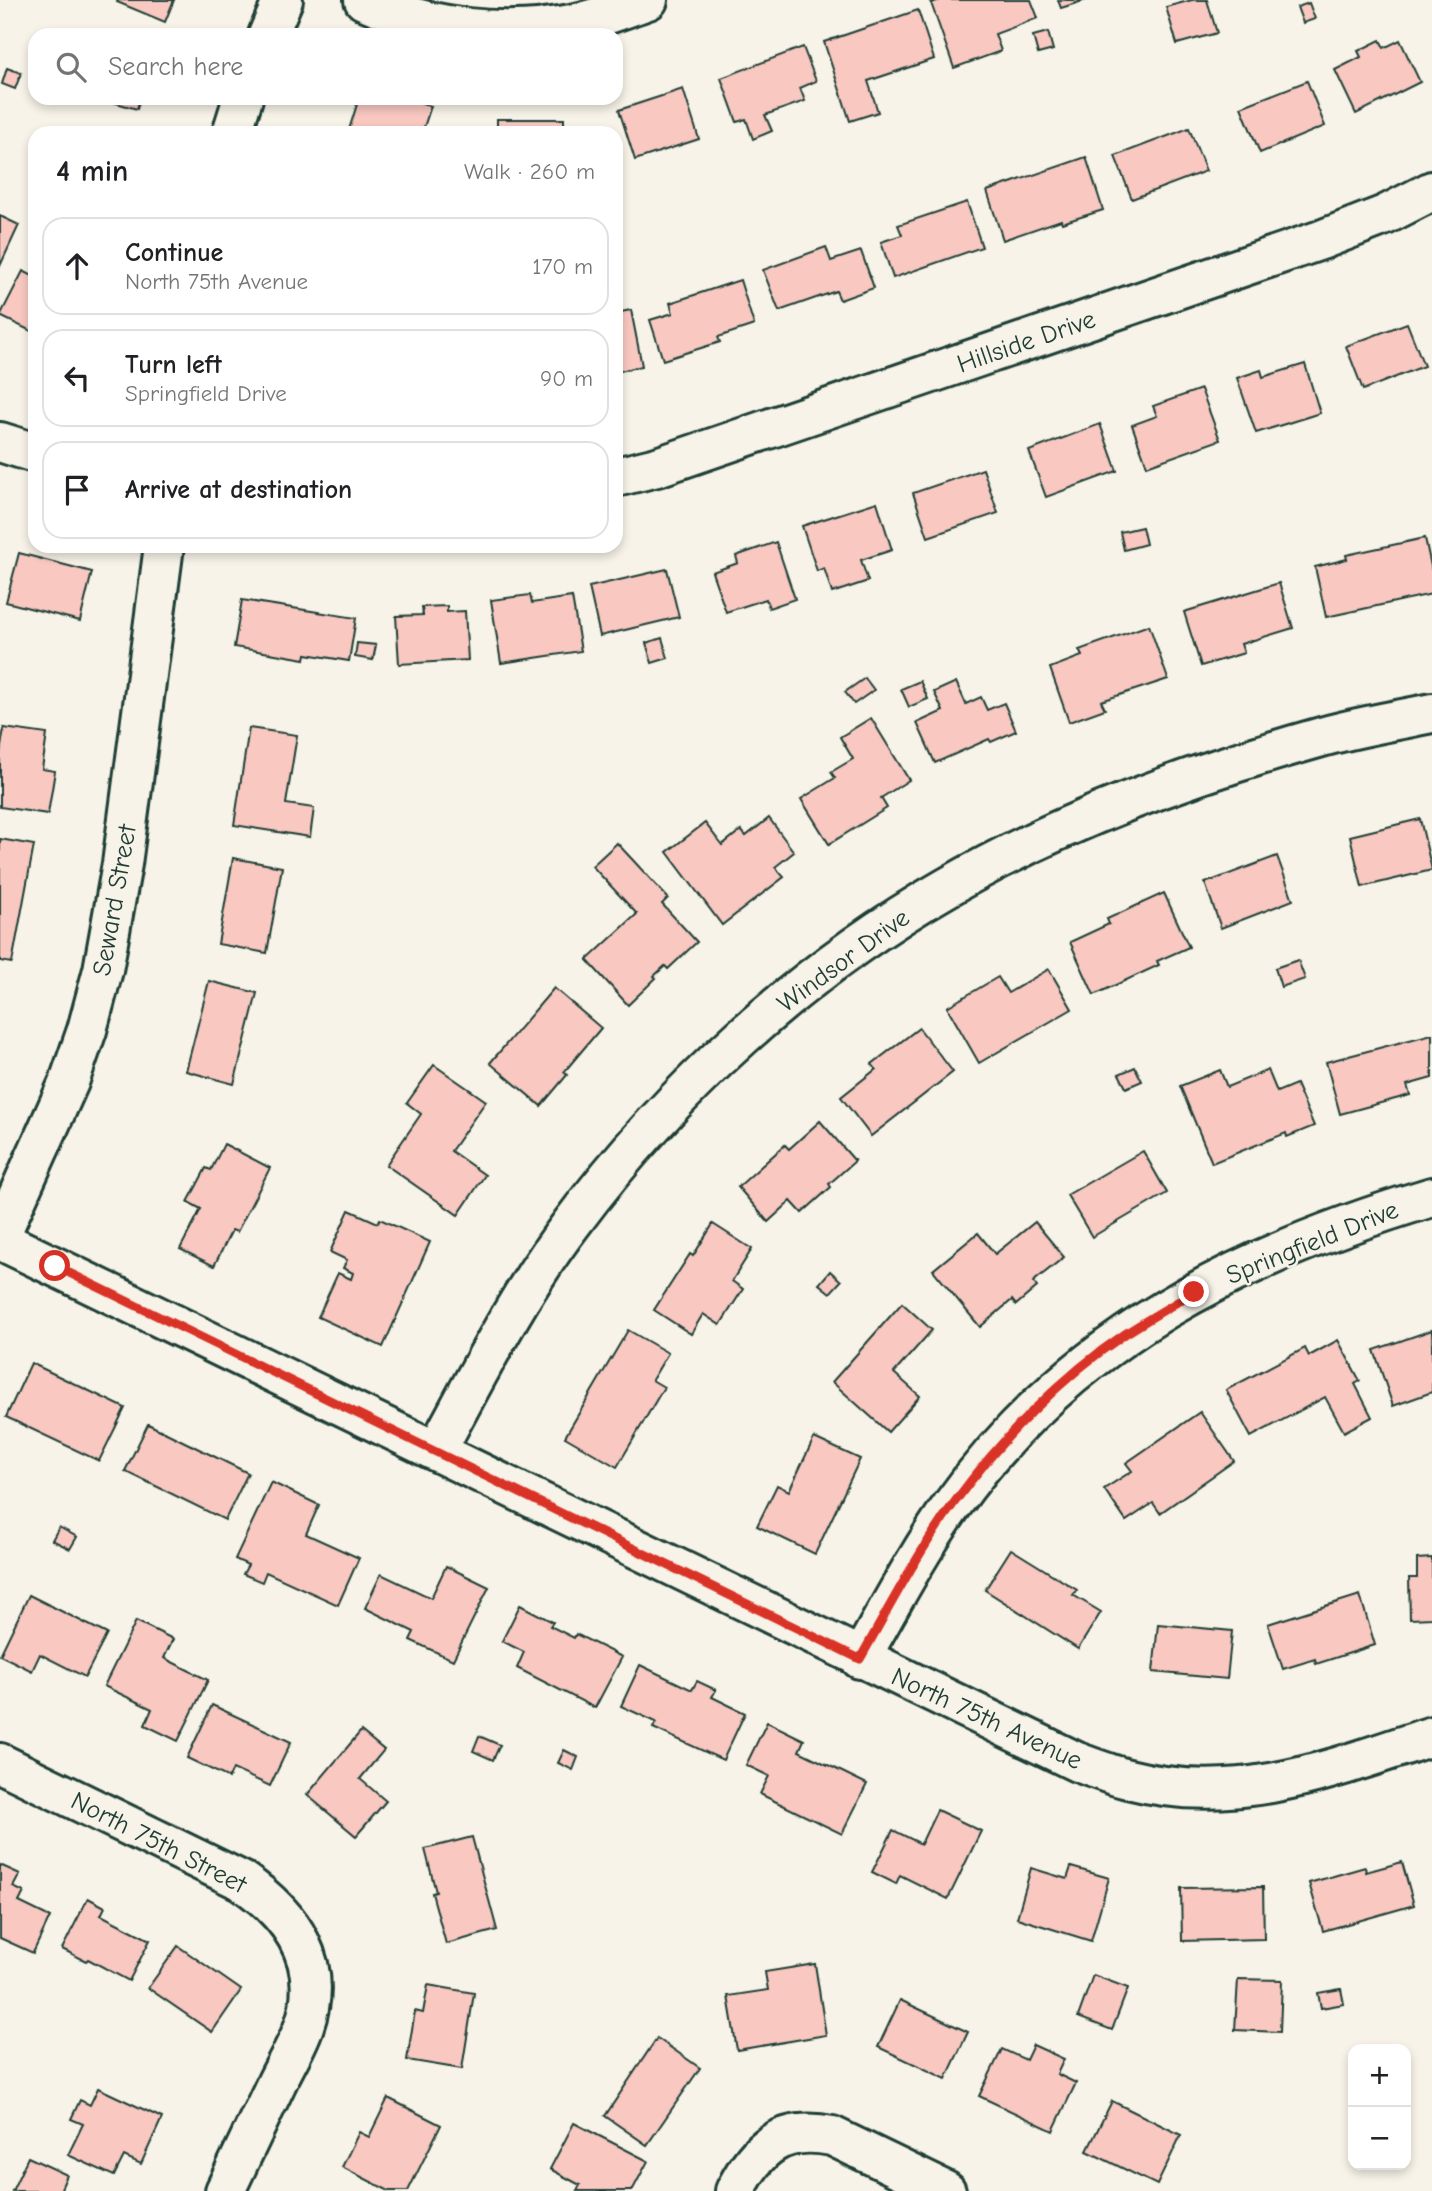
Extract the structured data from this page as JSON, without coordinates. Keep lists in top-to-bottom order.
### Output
{
  "streets": {
    "street": [
      "Hillside Drive",
      "Seward Street",
      "Windsor Drive",
      "Springfield Drive",
      "North 75th Avenue",
      "North 75th Street"
    ]
  },
  "crossings": [
    ["Seward Street", "North 75th Avenue"],
    ["Windsor Drive", "North 75th Avenue"],
    ["Springfield Drive", "North 75th Avenue"]
  ],
  "page": {
    "search": "Search here",
    "heading": ["4 min", "Walk · 260 m"],
    "list": [
      ["Continue", "North 75th Avenue", "170 m"],
      ["Turn left", "Springfield Drive", "90 m"],
      "Arrive at destination"
    ],
    "map_buttons": ["+", "−"]
  }
}
